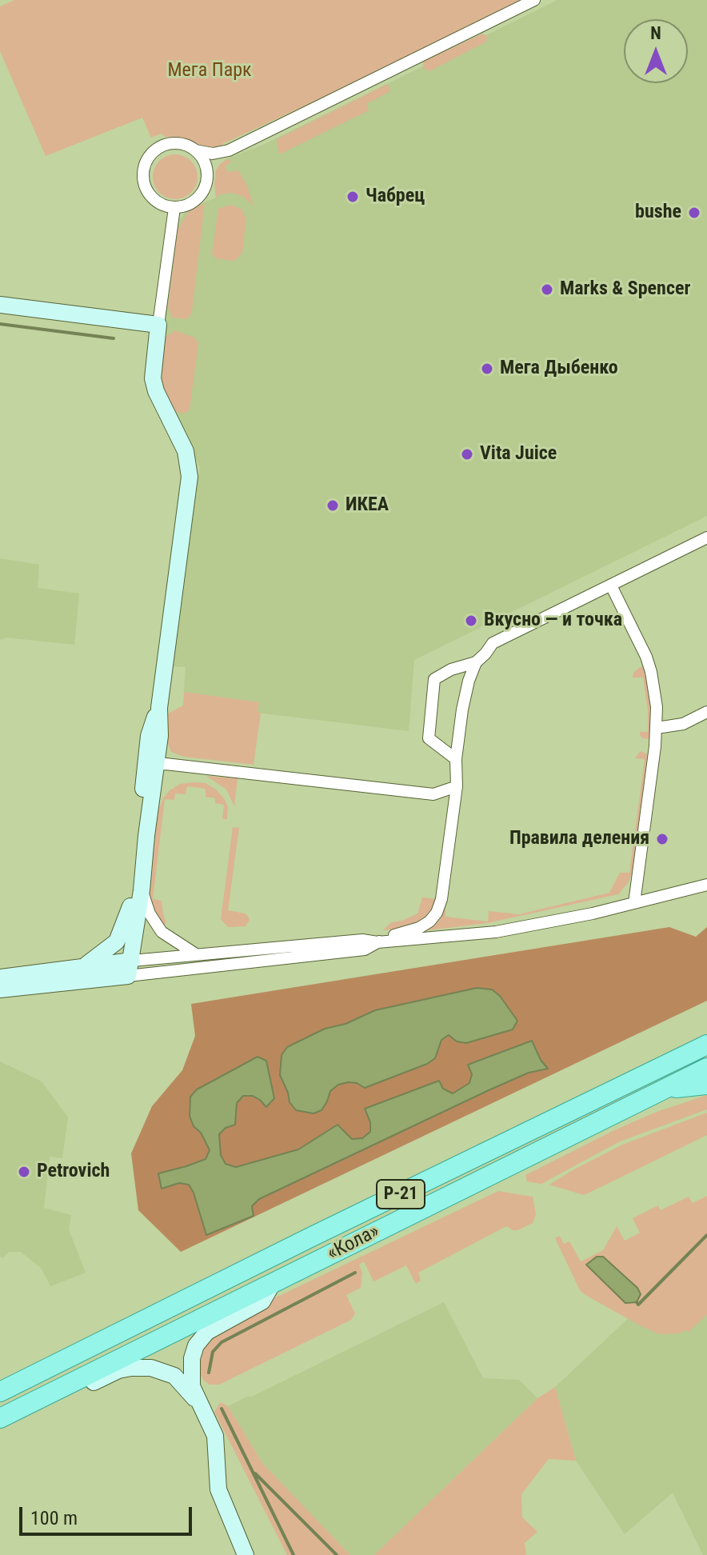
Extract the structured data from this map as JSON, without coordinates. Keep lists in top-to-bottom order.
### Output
{
  "streets": {
    "main road": ["Р-21", "«Кола»"]
  },
  "parks": ["Мега Парк"],
  "places": [
    "Чабрец",
    "bushe",
    "Marks & Spencer",
    "Мега Дыбенко",
    "Vita Juice",
    "ИКЕА",
    "Вкусно — и точка",
    "Правила деления",
    "Petrovich"
  ],
  "scale_bar": "100 m",
  "north": "top"
}
